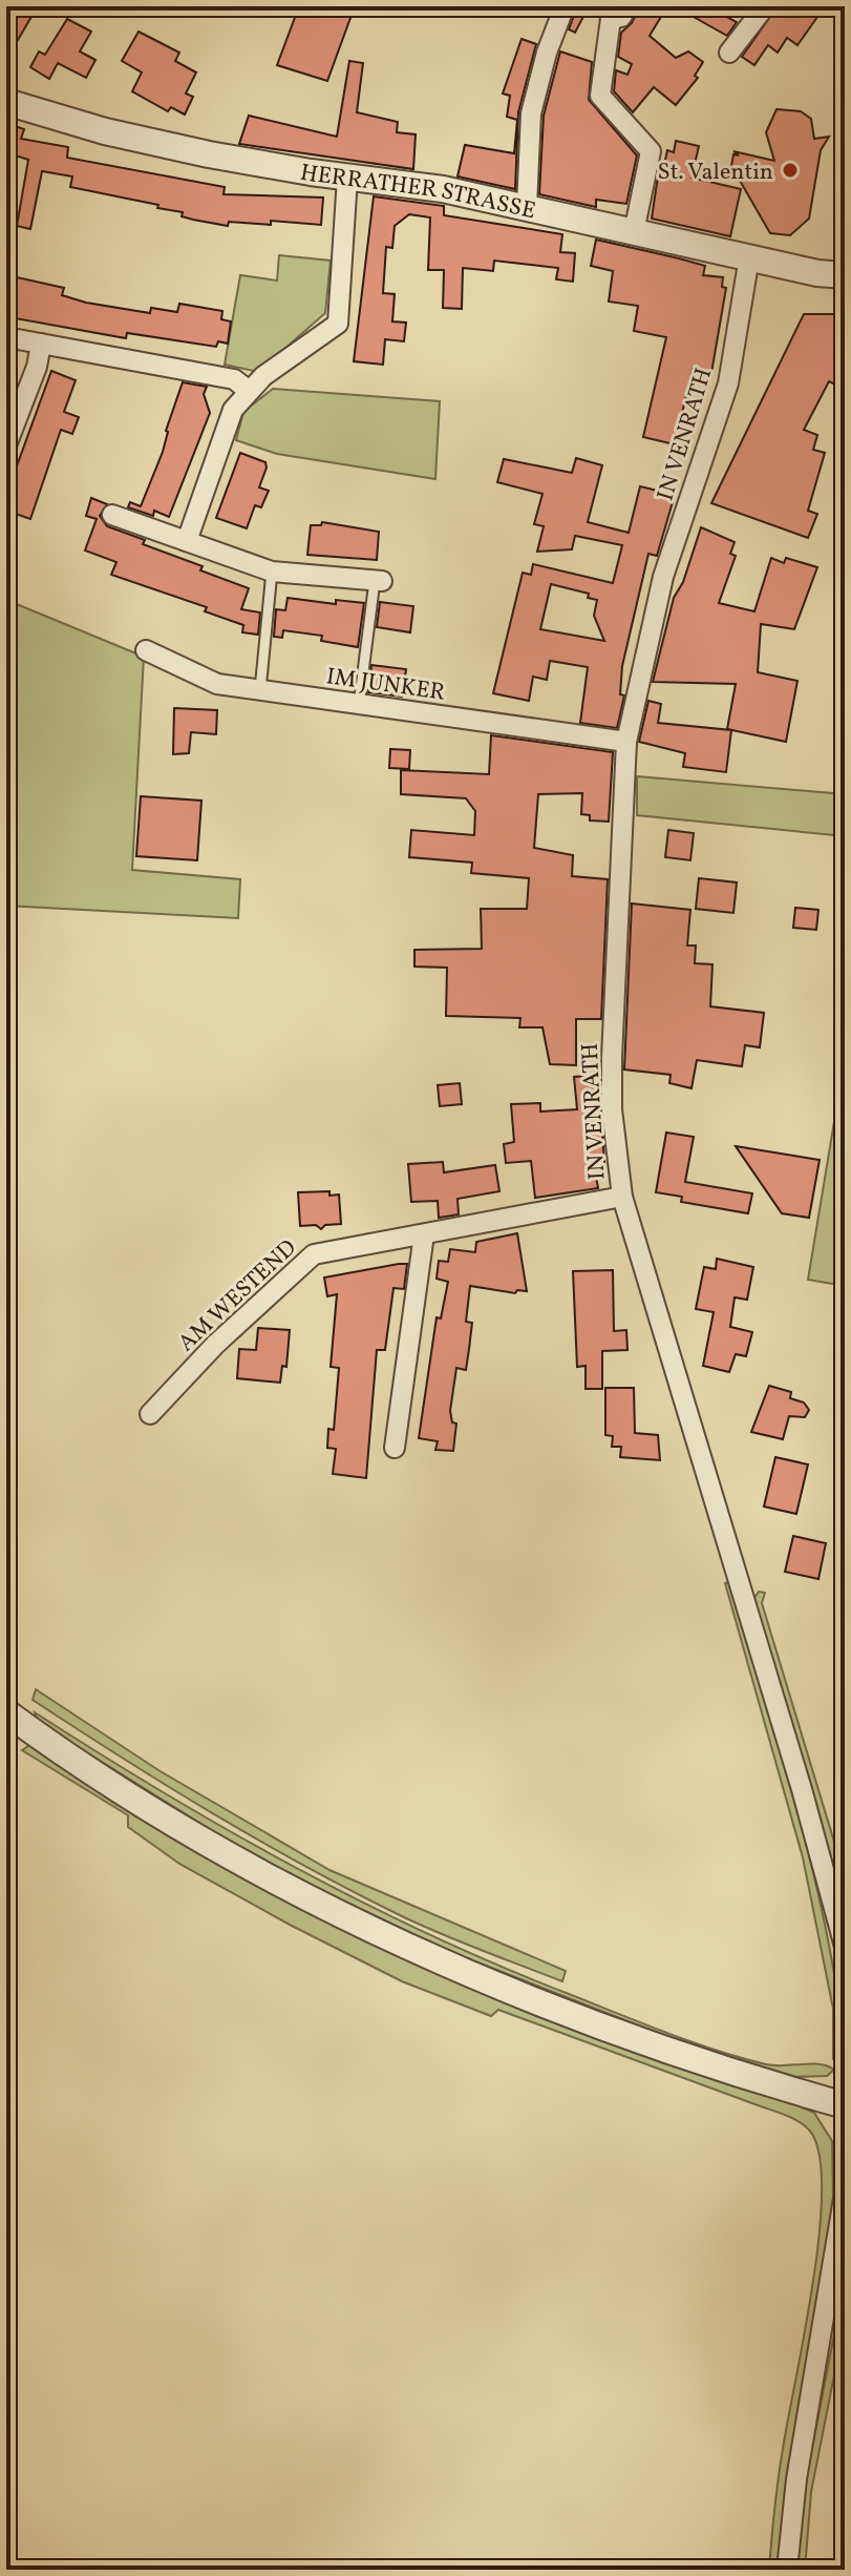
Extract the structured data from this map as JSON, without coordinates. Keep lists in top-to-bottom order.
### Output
{
  "streets": {
    "street": [
      "HERRATHER STRASSE",
      "IN VENRATH",
      "IM JUNKER",
      "AM WESTEND"
    ]
  },
  "crossings": [
    ["HERRATHER STRASSE", "IN VENRATH"],
    ["IN VENRATH", "IM JUNKER"],
    ["IN VENRATH", "AM WESTEND"]
  ],
  "places": ["St. Valentin"]
}
